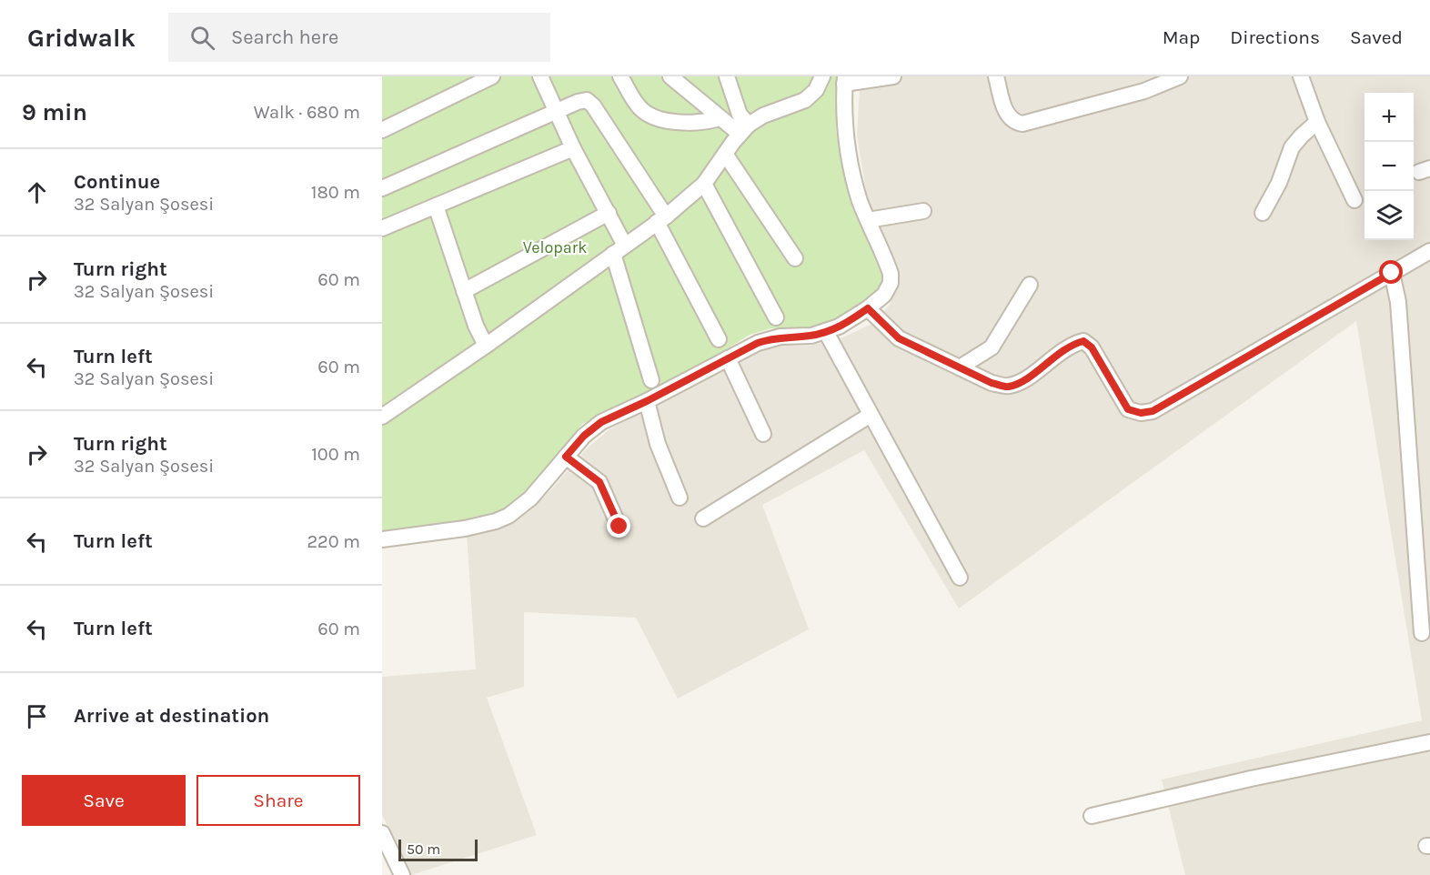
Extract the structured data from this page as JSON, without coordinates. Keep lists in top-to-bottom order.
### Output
{
  "parks": ["Velopark"],
  "scale_bar": "50 m",
  "page": {
    "header": "Gridwalk",
    "search": "Search here",
    "nav": ["Map", "Directions", "Saved"],
    "heading": ["9 min", "Walk · 680 m"],
    "map_buttons": ["+", "−"],
    "list": [
      ["Continue", "32 Salyan Şosesi", "180 m"],
      ["Turn right", "32 Salyan Şosesi", "60 m"],
      ["Turn left", "32 Salyan Şosesi", "60 m"],
      ["Turn right", "32 Salyan Şosesi", "100 m"],
      ["Turn left", "220 m"],
      ["Turn left", "60 m"],
      "Arrive at destination"
    ],
    "buttons": ["Save", "Share"],
    "scale": "50 m"
  }
}
